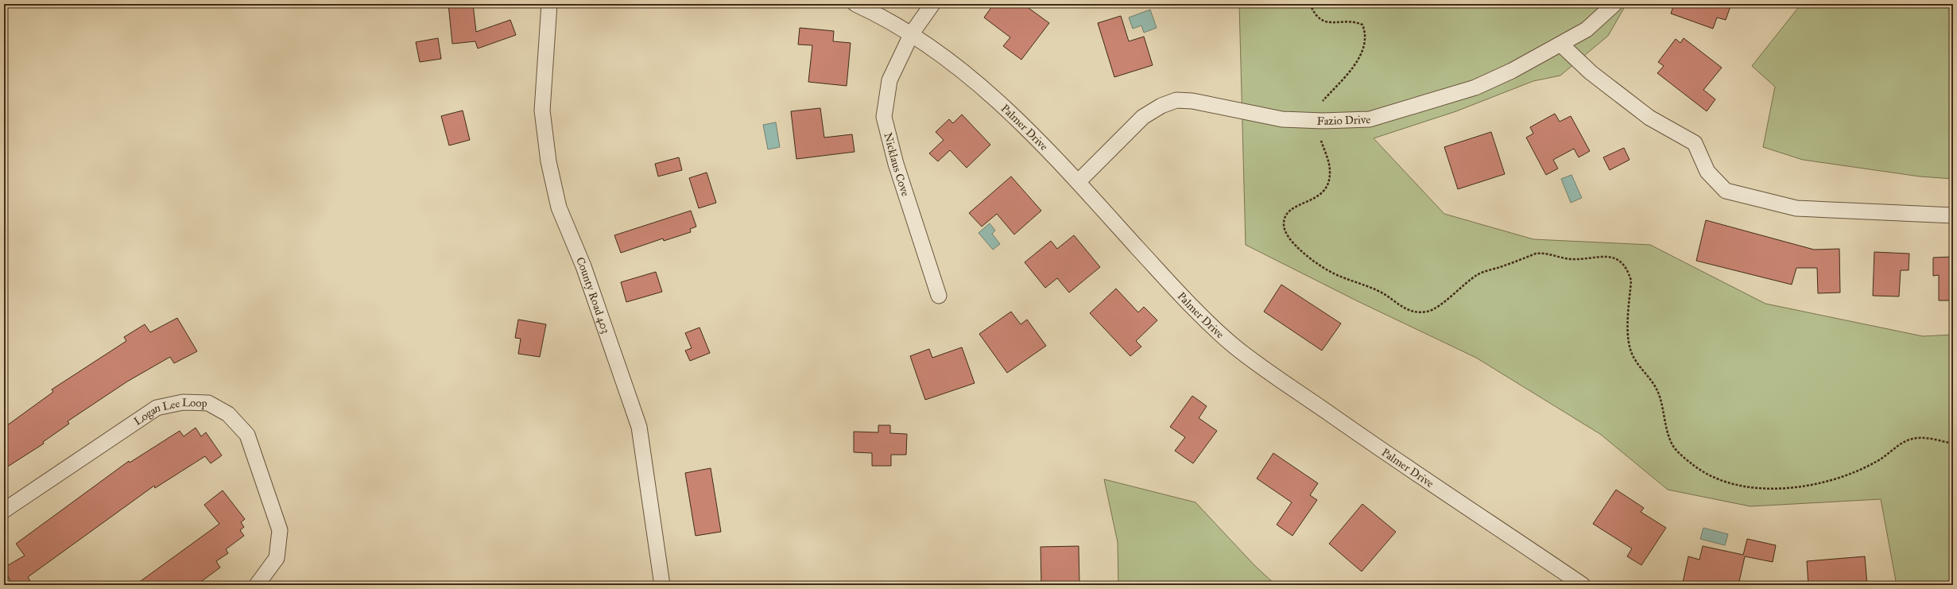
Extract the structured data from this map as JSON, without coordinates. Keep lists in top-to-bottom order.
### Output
{
  "streets": {
    "street": [
      "Fazio Drive",
      "Palmer Drive",
      "Nicklaus Cove",
      "County Road 403",
      "Logan Lee Loop"
    ]
  },
  "crossings": [
    ["Fazio Drive", "Palmer Drive"],
    ["Palmer Drive", "Nicklaus Cove"]
  ]
}
